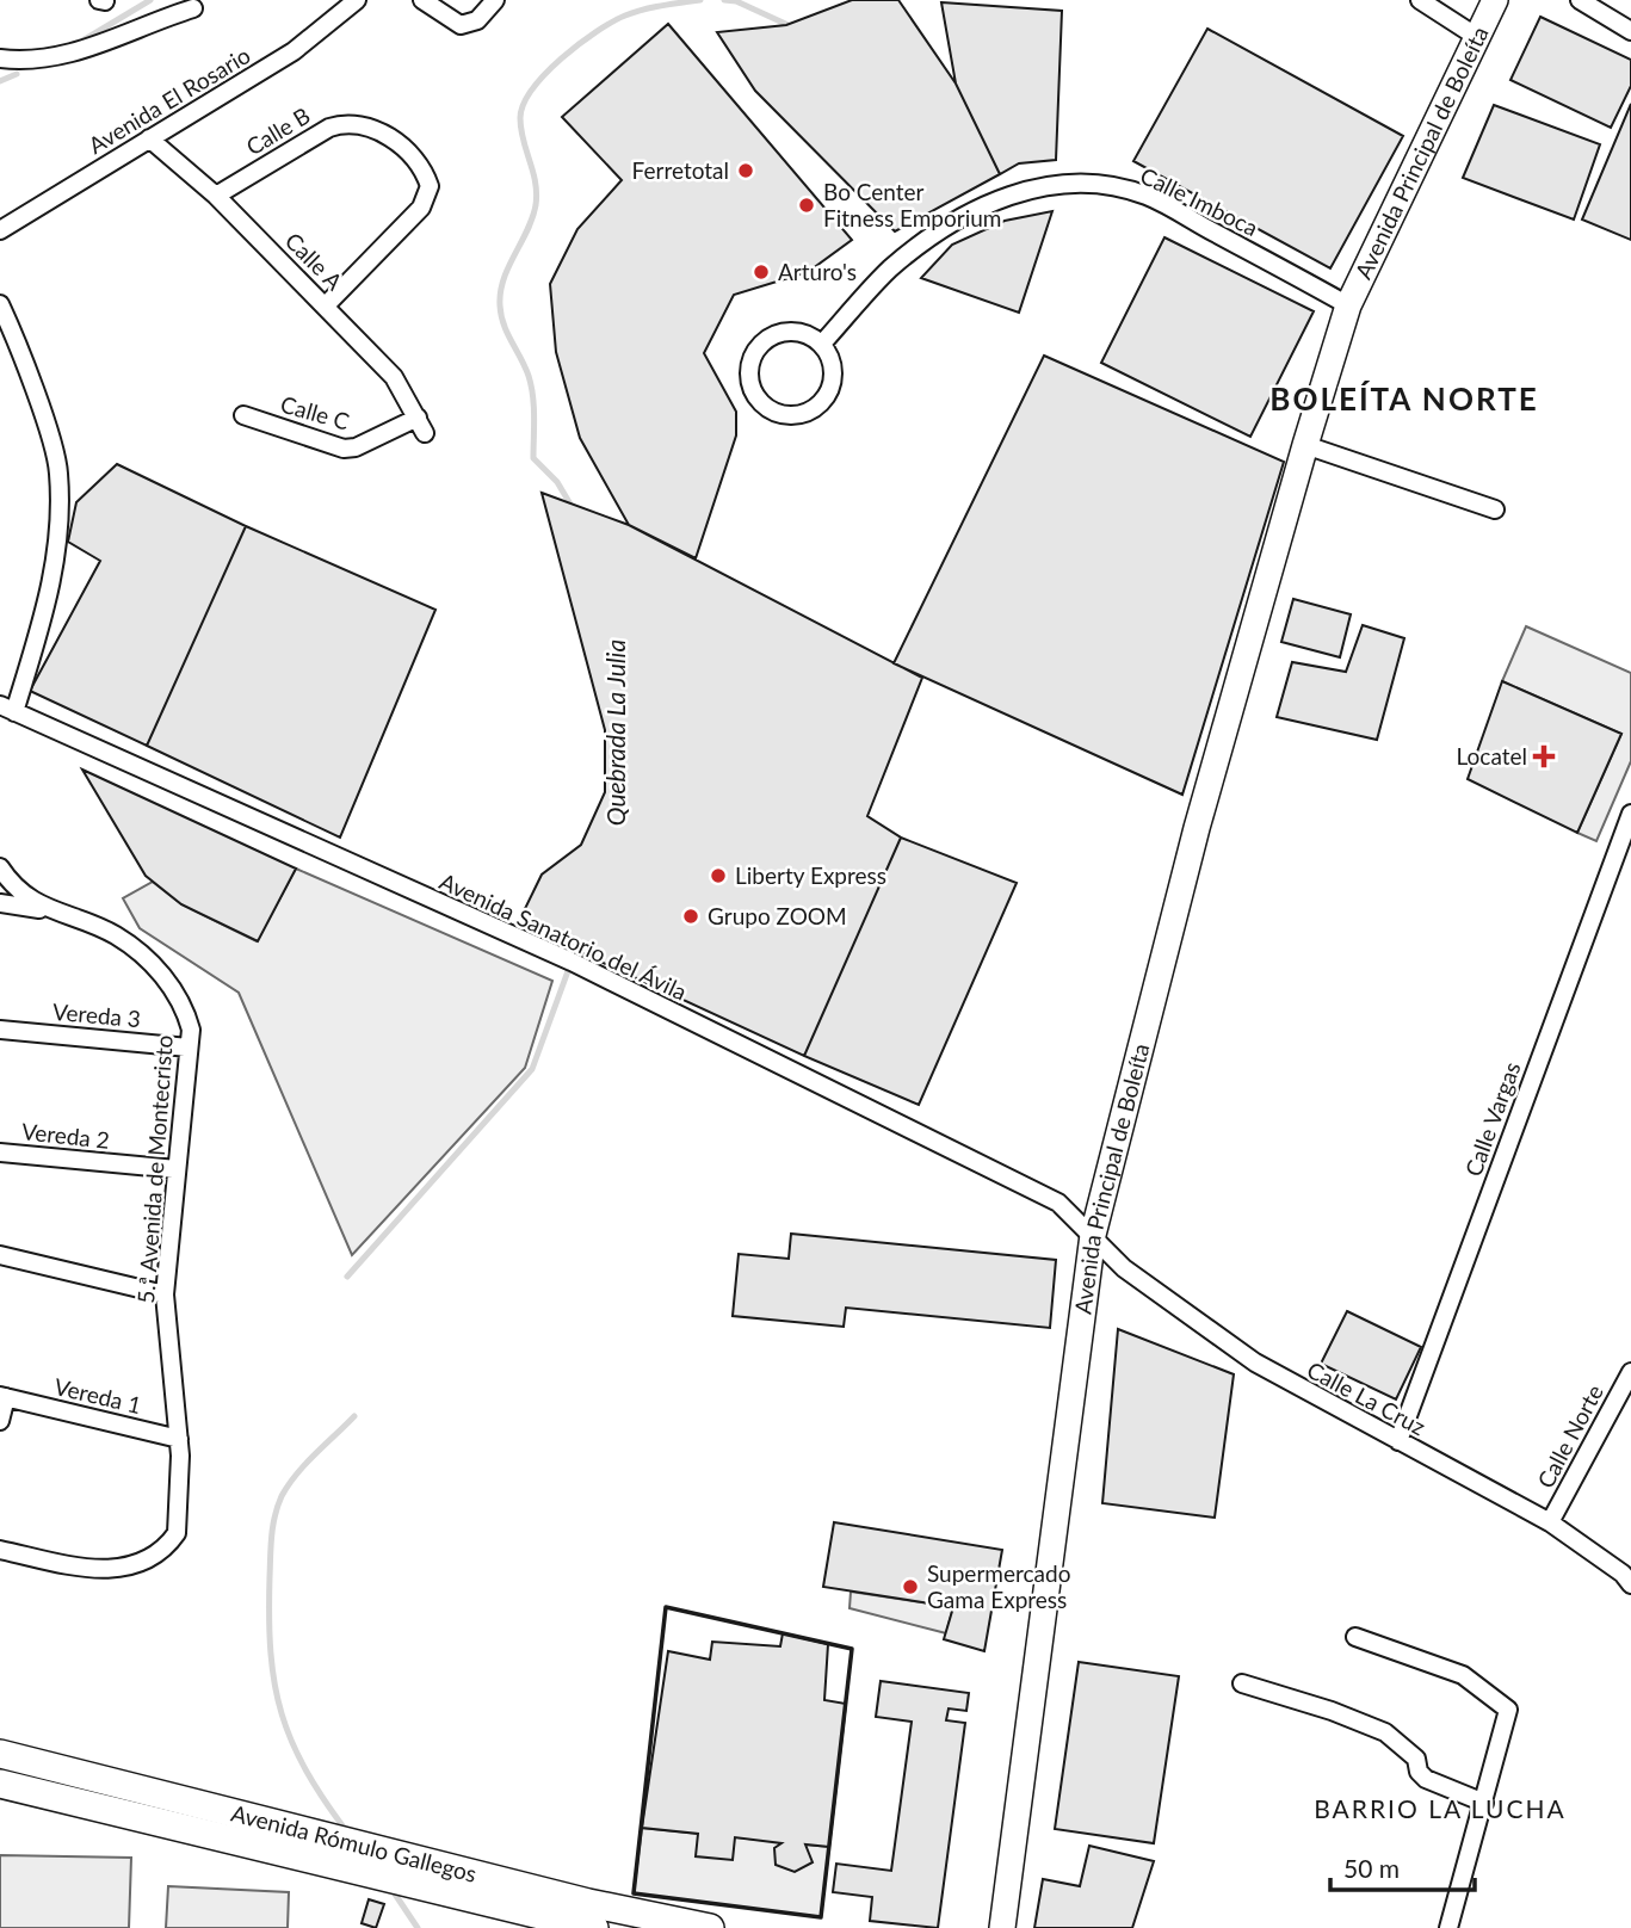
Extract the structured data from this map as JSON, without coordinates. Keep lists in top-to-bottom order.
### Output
{
  "streets": {
    "main road": ["Avenida Rómulo Gallegos"],
    "street": [
      "Avenida El Rosario",
      "Calle B",
      "Avenida Principal de Boleíta",
      "Calle Imboca",
      "Calle A",
      "Calle C",
      "Avenida Sanatorio del Ávila",
      "Vereda 3",
      "Calle Vargas",
      "Vereda 2",
      "5.ª Avenida de Montecristo",
      "Vereda 1",
      "Calle La Cruz",
      "Calle Norte"
    ]
  },
  "crossings": [
    ["Avenida El Rosario", "Calle A"],
    ["Calle B", "Calle A"],
    ["Avenida Principal de Boleíta", "Calle Imboca"],
    ["Avenida Principal de Boleíta", "Avenida Sanatorio del Ávila"],
    ["Avenida Principal de Boleíta", "Calle La Cruz"],
    ["Calle A", "Calle C"],
    ["Avenida Sanatorio del Ávila", "Calle La Cruz"],
    ["Vereda 3", "5.ª Avenida de Montecristo"],
    ["Calle Vargas", "Calle La Cruz"],
    ["Vereda 2", "5.ª Avenida de Montecristo"],
    ["5.ª Avenida de Montecristo", "Vereda 1"],
    ["Calle La Cruz", "Calle Norte"]
  ],
  "districts": ["BOLEÍTA NORTE", "BARRIO LA LUCHA"],
  "water": ["Quebrada La Julia"],
  "places": {
    "other": [
      "Ferretotal",
      "Bo Center Fitness Emporium",
      "Arturo's",
      "Liberty Express",
      "Grupo ZOOM",
      "Supermercado Gama Express"
    ],
    "health": ["Locatel"]
  },
  "scale_bar": "50 m"
}
